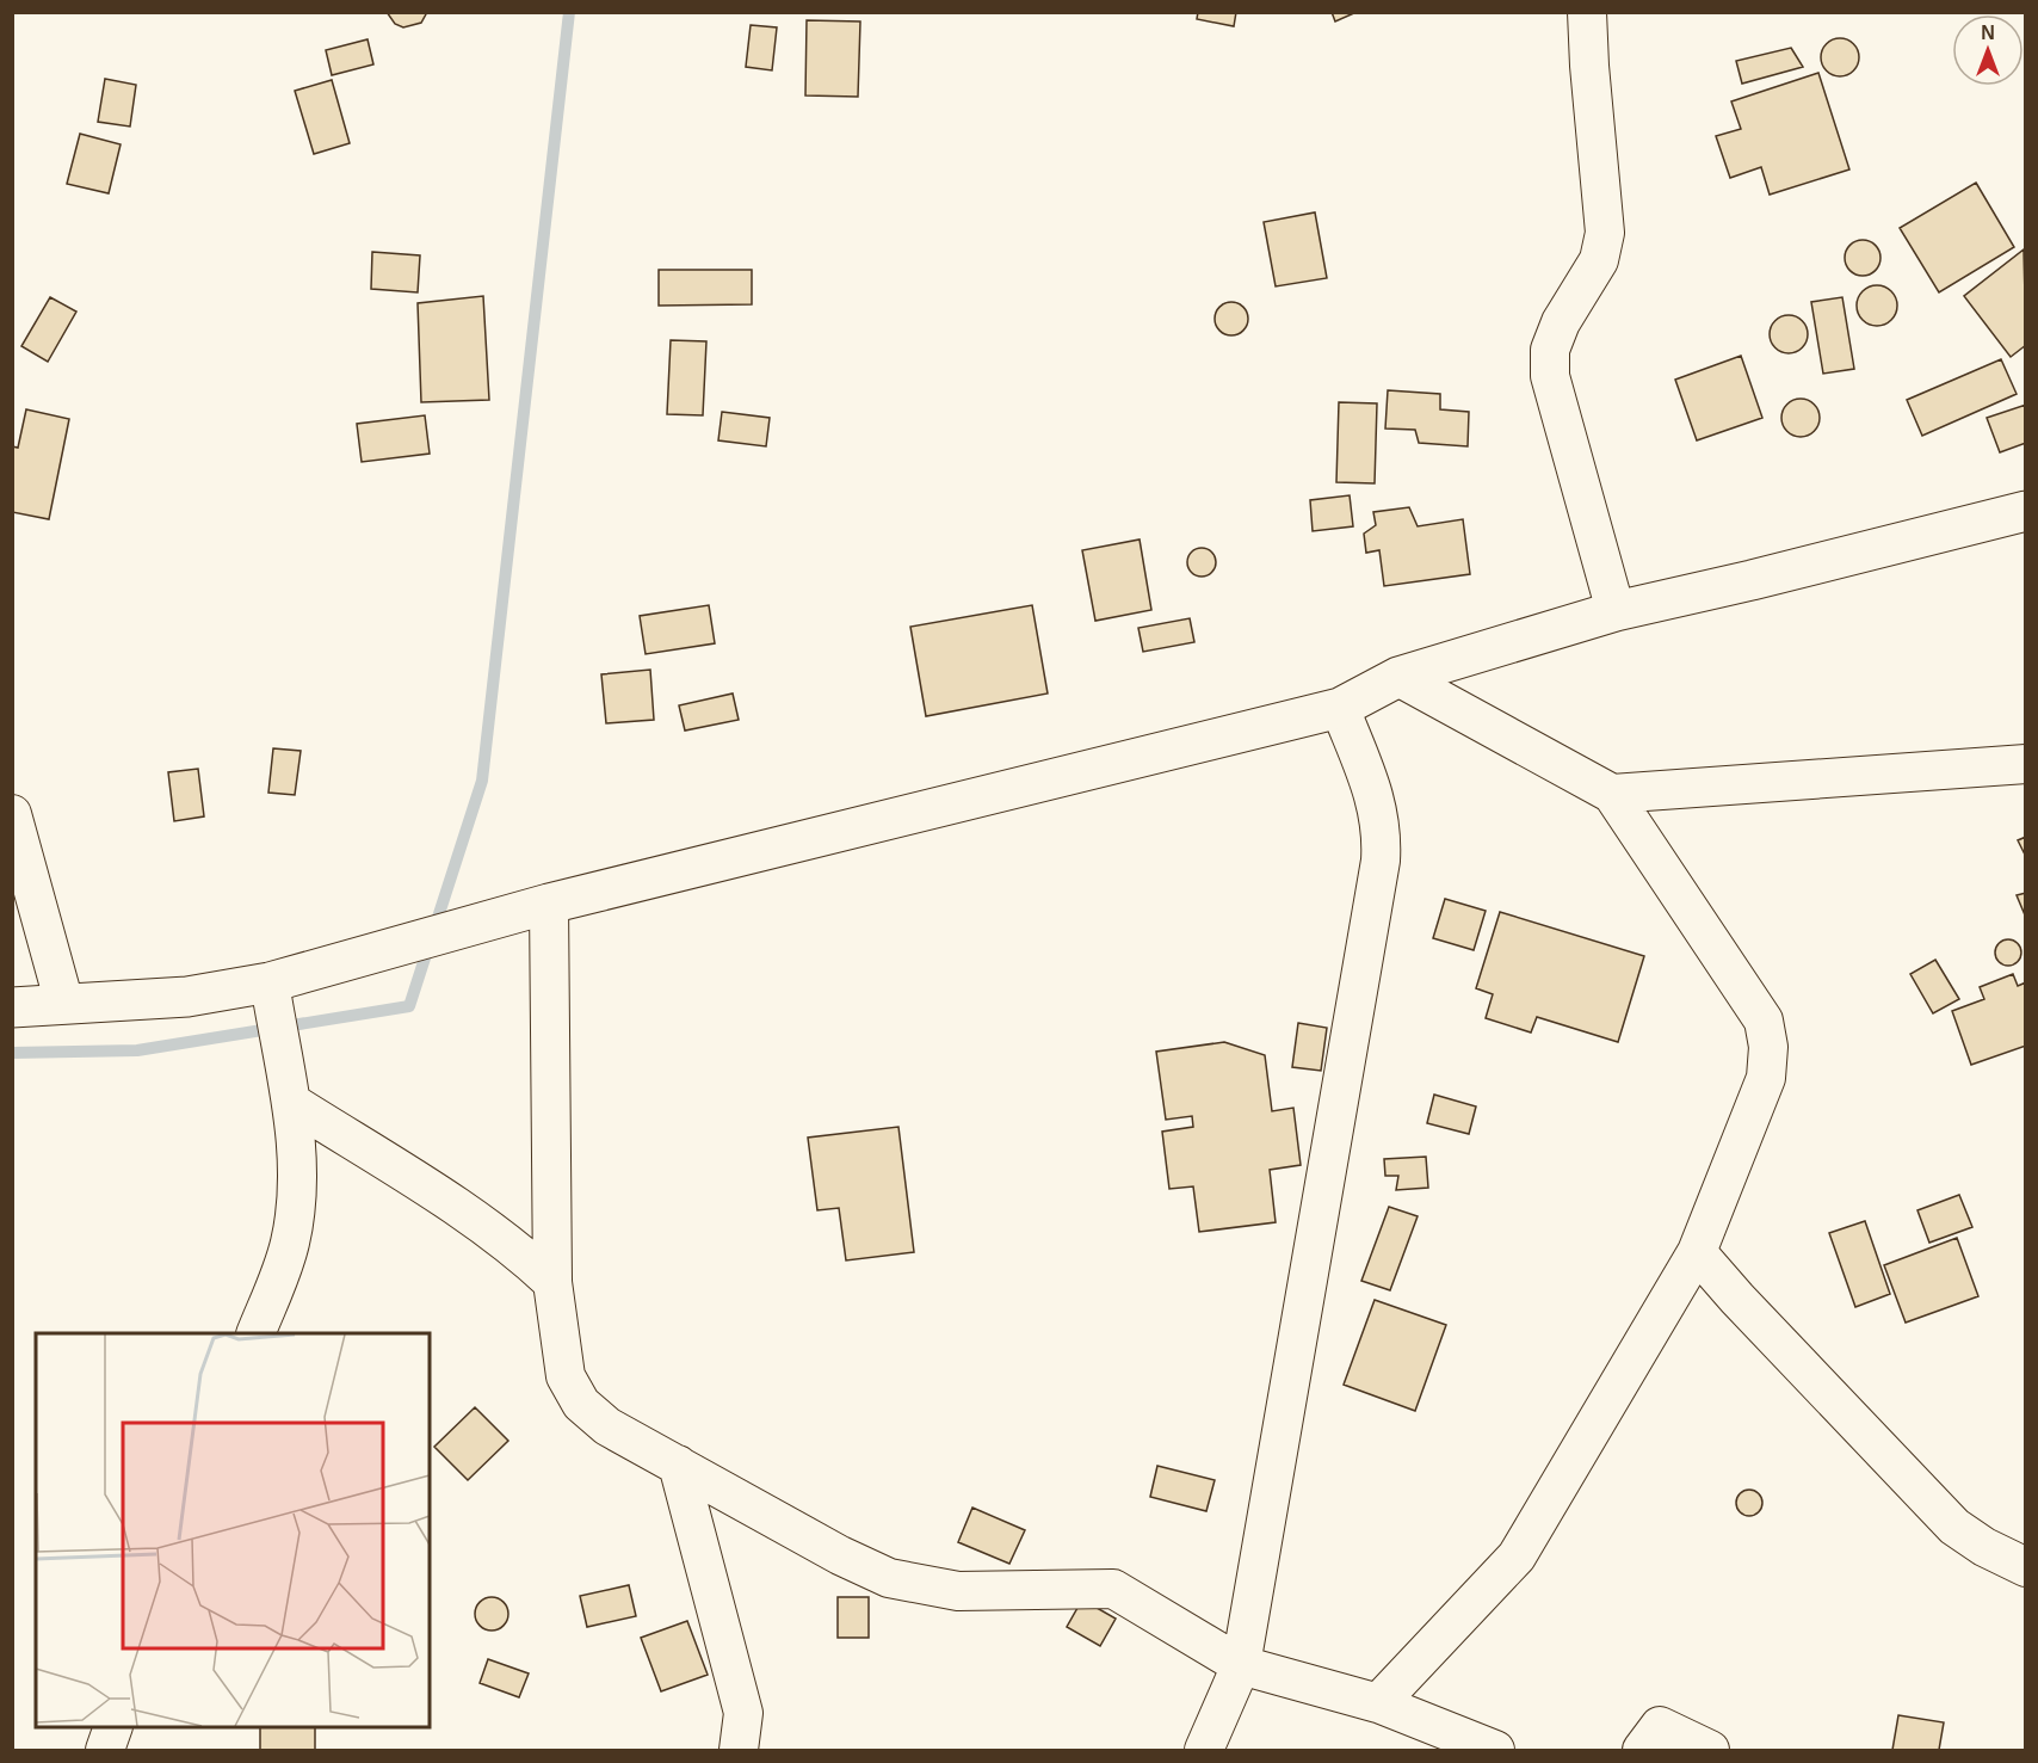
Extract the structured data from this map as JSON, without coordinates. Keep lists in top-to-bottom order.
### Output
{
  "north": "top"
}
